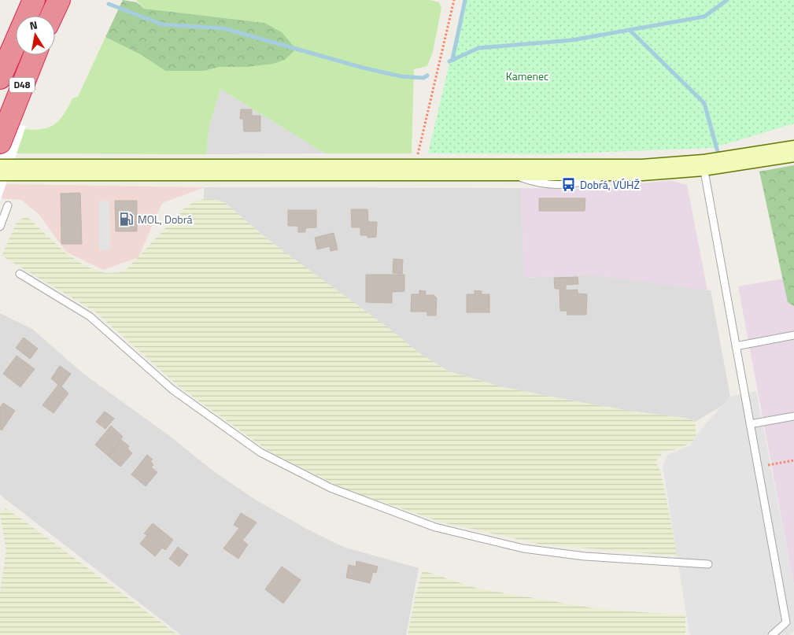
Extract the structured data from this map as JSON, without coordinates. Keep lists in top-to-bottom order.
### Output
{
  "streets": {
    "highway": ["D48"]
  },
  "parks": ["Kamenec"],
  "places": {
    "bus stop": ["Dobrá, VÚHŽ"],
    "fuel station": ["MOL, Dobrá"]
  },
  "north": "top"
}
